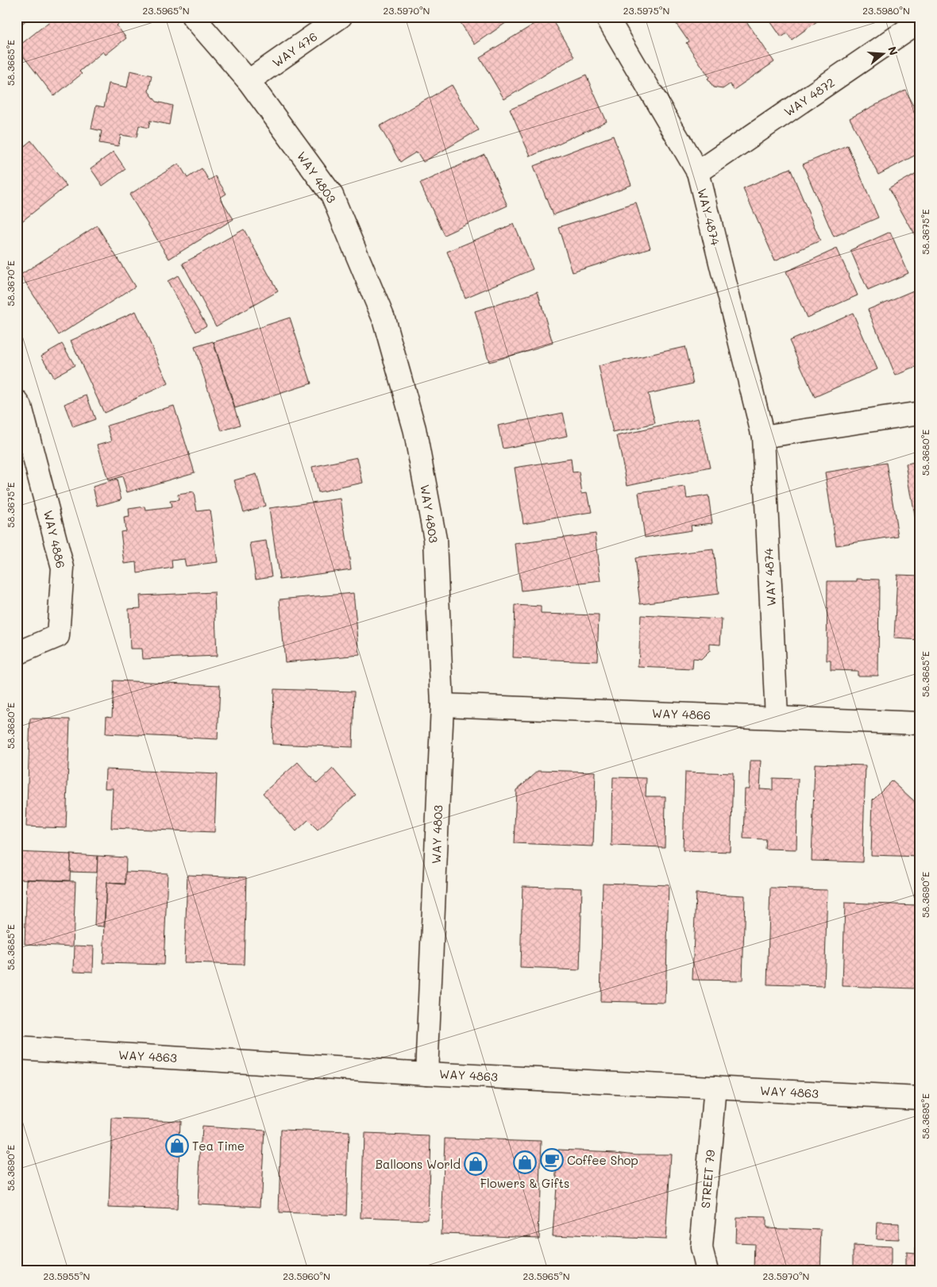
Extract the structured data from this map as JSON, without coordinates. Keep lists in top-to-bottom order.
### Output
{
  "streets": {
    "street": [
      "WAY 476",
      "WAY 4872",
      "WAY 4803",
      "WAY 4874",
      "WAY 4886",
      "WAY 4866",
      "WAY 4863",
      "STREET 79"
    ]
  },
  "crossings": [
    ["WAY 476", "WAY 4803"],
    ["WAY 4872", "WAY 4874"],
    ["WAY 4803", "WAY 4866"],
    ["WAY 4803", "WAY 4863"],
    ["WAY 4874", "WAY 4866"],
    ["WAY 4863", "STREET 79"]
  ],
  "places": {
    "shop": ["Tea Time", "Flowers & Gifts", "Balloons World"],
    "cafe": ["Coffee Shop"]
  },
  "north": "right",
  "coordinates": [
    "23.5965°N",
    "23.5970°N",
    "23.5975°N",
    "23.5980°N",
    "58.3665°E",
    "58.3675°E",
    "58.3670°E",
    "58.3680°E",
    "58.3685°E",
    "58.3690°E",
    "58.3695°E",
    "23.5955°N",
    "23.5960°N"
  ]
}
